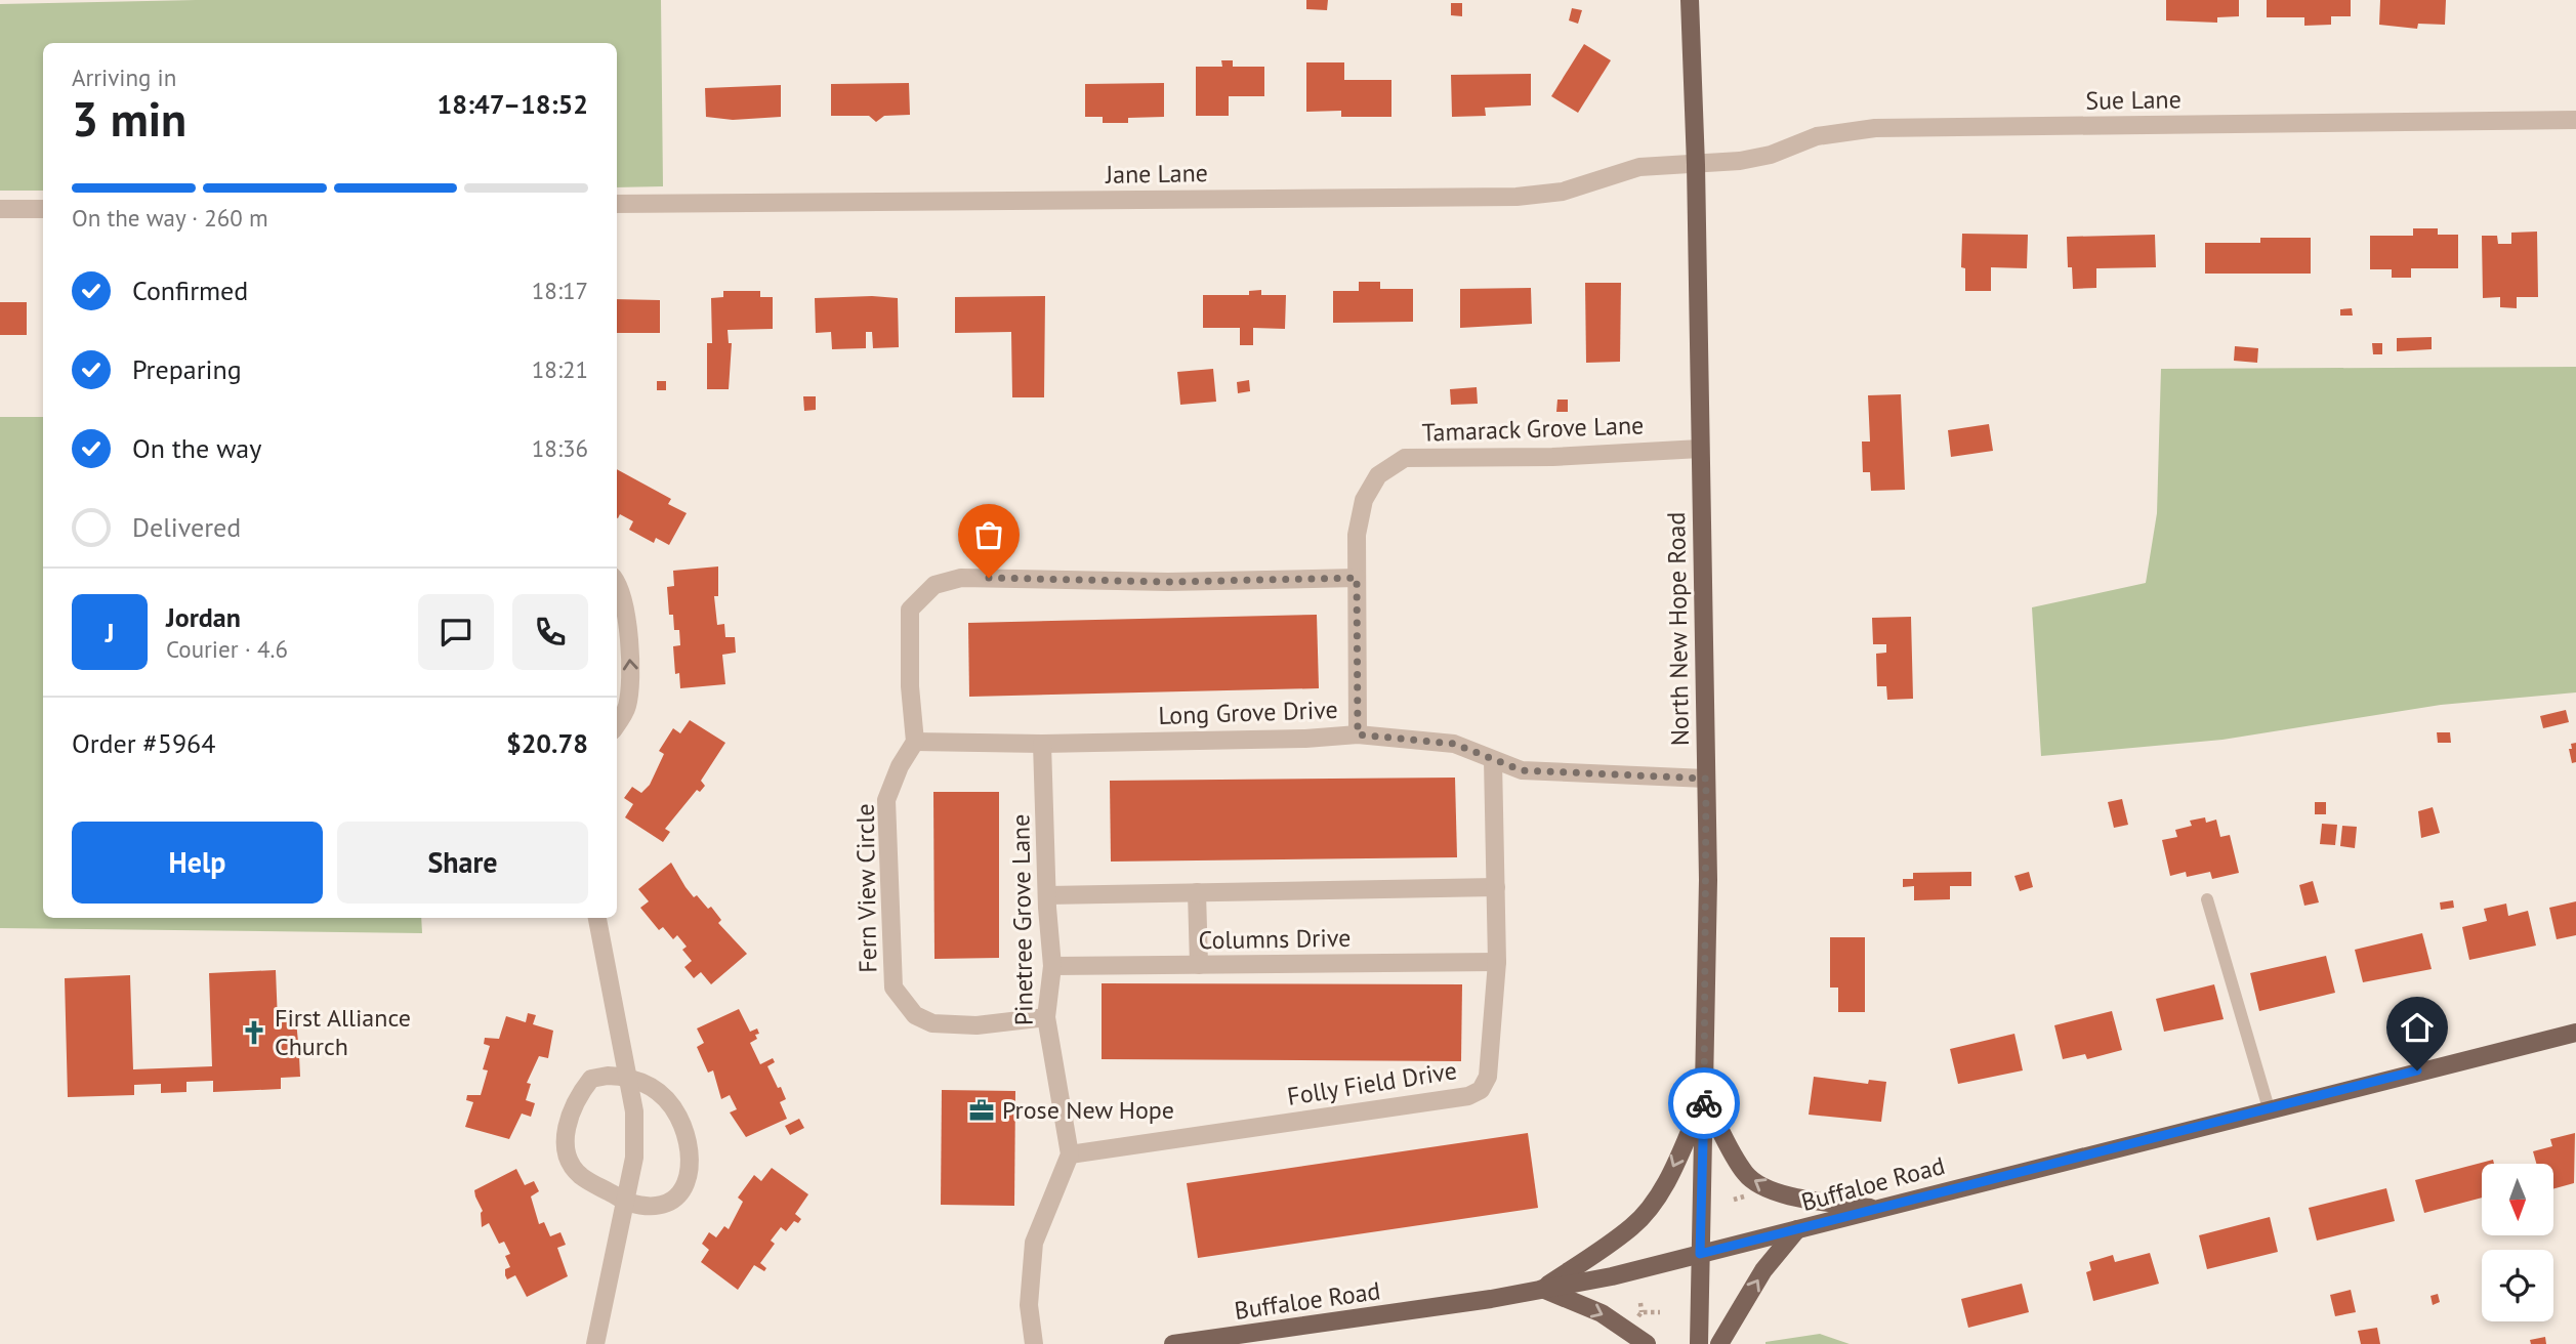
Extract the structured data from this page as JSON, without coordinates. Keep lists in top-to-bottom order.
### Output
{
  "streets": {
    "main road": ["North New Hope Road", "Buffaloe Road"],
    "street": [
      "Sue Lane",
      "Jane Lane",
      "Tamarack Grove Lane",
      "Long Grove Drive",
      "Fern View Circle",
      "Pinetree Grove Lane",
      "Columns Drive",
      "Folly Field Drive"
    ]
  },
  "crossings": [
    ["Sue Lane", "Jane Lane"],
    ["Sue Lane", "North New Hope Road"],
    ["Jane Lane", "North New Hope Road"],
    ["Tamarack Grove Lane", "North New Hope Road"],
    ["Tamarack Grove Lane", "Long Grove Drive"],
    ["North New Hope Road", "Long Grove Drive"],
    ["North New Hope Road", "Buffaloe Road"],
    ["Long Grove Drive", "Fern View Circle"],
    ["Long Grove Drive", "Pinetree Grove Lane"],
    ["Long Grove Drive", "Folly Field Drive"],
    ["Fern View Circle", "Pinetree Grove Lane"],
    ["Pinetree Grove Lane", "Columns Drive"],
    ["Pinetree Grove Lane", "Folly Field Drive"],
    ["Columns Drive", "Folly Field Drive"]
  ],
  "places": {
    "church": ["First Alliance Church"],
    "office": ["Prose New Hope"]
  },
  "north": "bottom",
  "page": {
    "heading": ["3 min", "Arriving in", "18:47–18:52"],
    "panel": [
      "Jordan",
      "Courier · 4.6",
      "Order #5964",
      "$20.78"
    ],
    "bar": "On the way · 260 m",
    "list": [
      ["Confirmed", "18:17"],
      ["Preparing", "18:21"],
      ["On the way", "18:36"],
      "Delivered"
    ],
    "round": "J",
    "buttons": ["Help", "Share"]
  }
}
